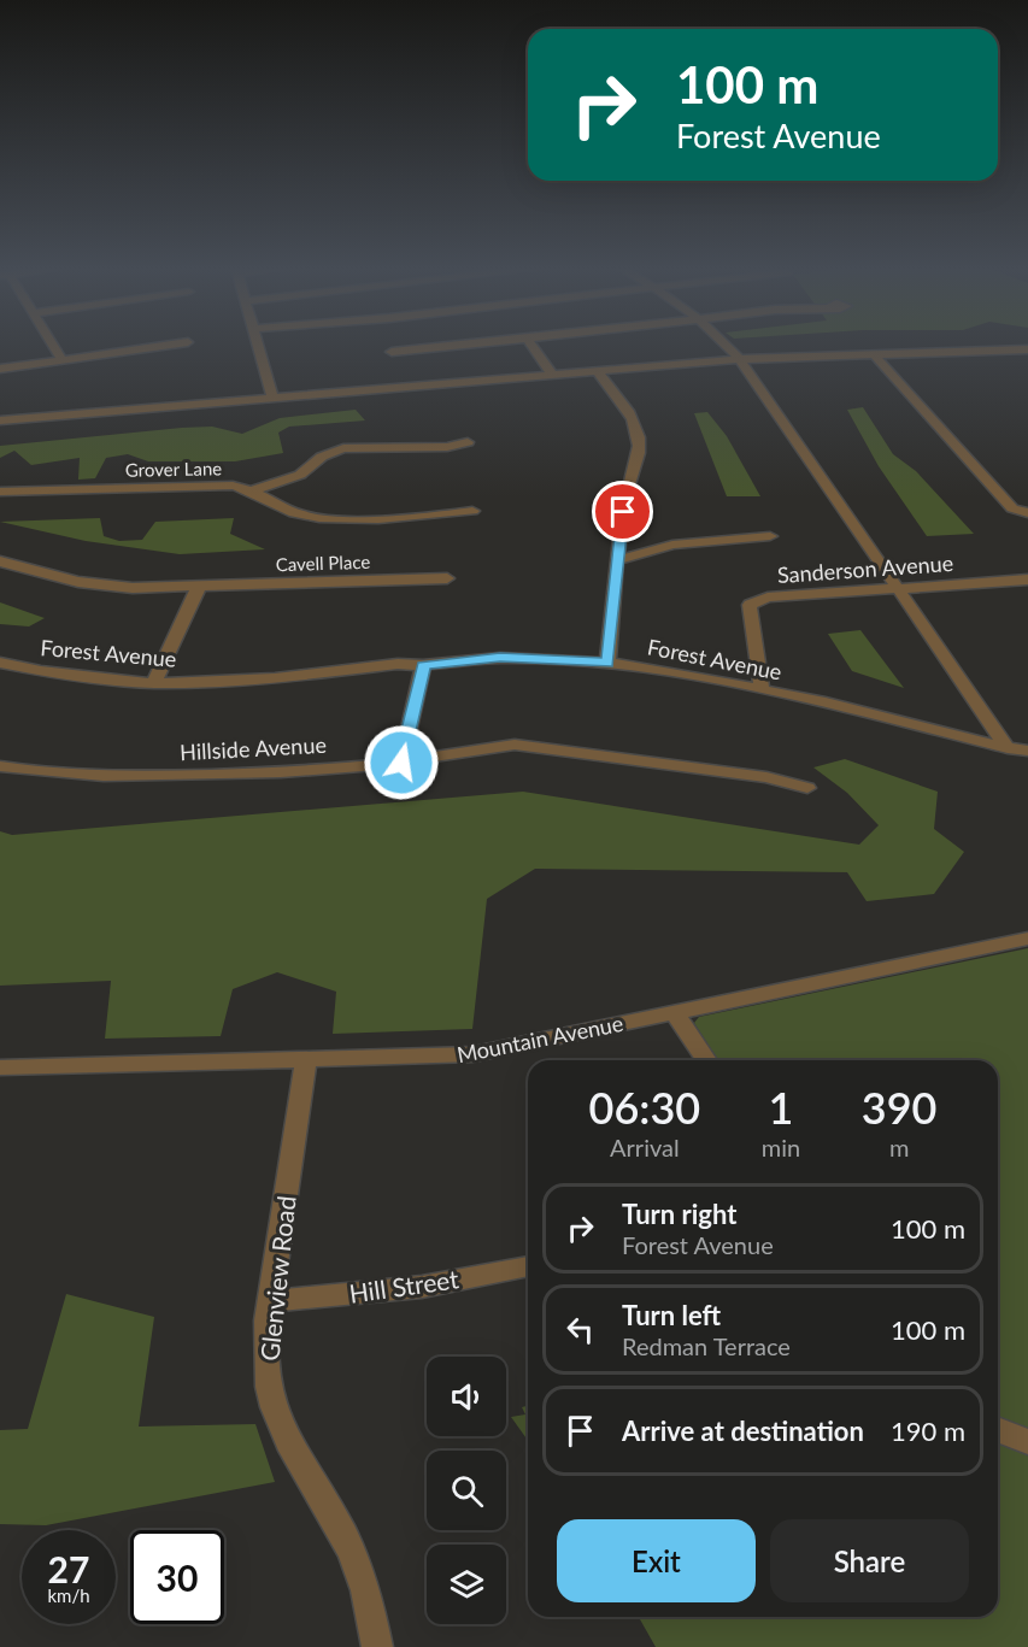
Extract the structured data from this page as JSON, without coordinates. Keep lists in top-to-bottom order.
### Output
{
  "streets": {
    "street": [
      "Grover Lane",
      "Cavell Place",
      "Sanderson Avenue",
      "Forest Avenue",
      "Hillside Avenue",
      "Mountain Avenue",
      "Glenview Road",
      "Hill Street"
    ]
  },
  "crossings": [
    ["Sanderson Avenue", "Forest Avenue"],
    ["Mountain Avenue", "Glenview Road"],
    ["Glenview Road", "Hill Street"]
  ],
  "page": {
    "turn": ["100 m", "Forest Avenue"],
    "eta": [
      "06:30",
      "Arrival",
      "1",
      "min",
      "390",
      "m"
    ],
    "list": [
      {
        "name": "Turn right",
        "note": "Forest Avenue",
        "value": "100 m"
      },
      {
        "name": "Turn left",
        "note": "Redman Terrace",
        "value": "100 m"
      },
      {
        "name": "Arrive at destination",
        "value": "190 m"
      }
    ],
    "buttons": ["Exit", "Share"],
    "speed": "27 km/h",
    "limit": "30"
  }
}
